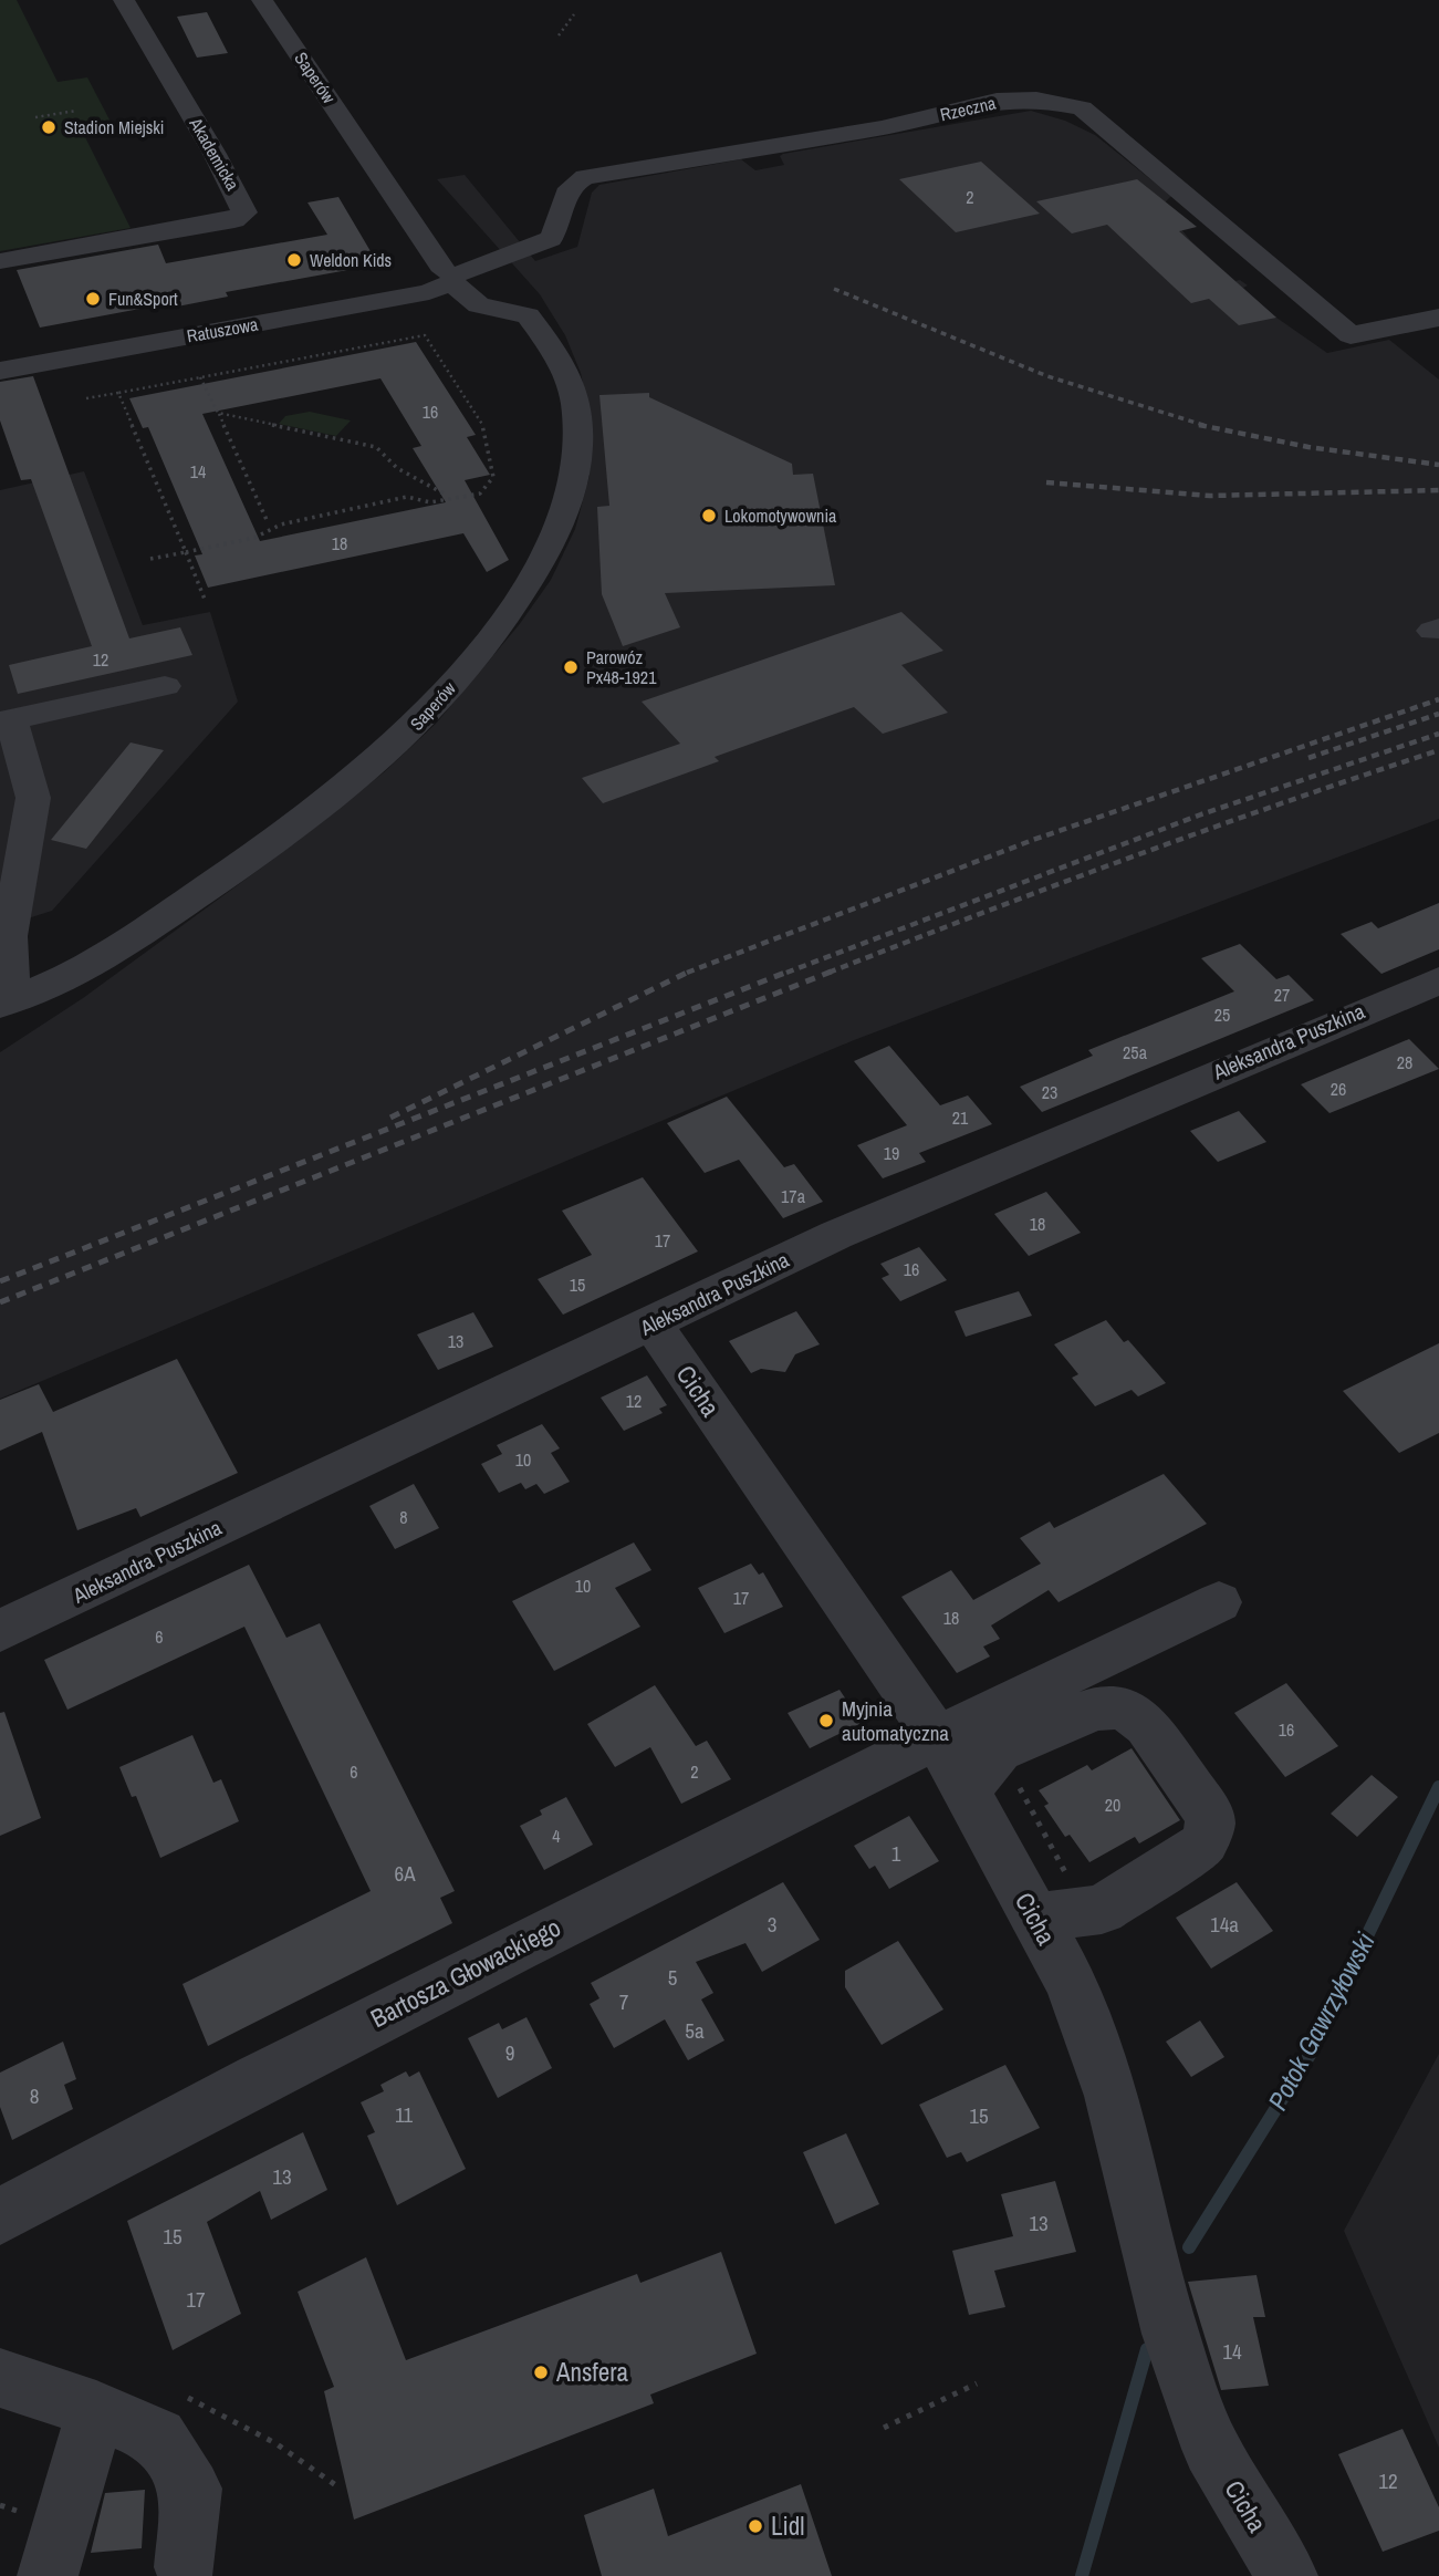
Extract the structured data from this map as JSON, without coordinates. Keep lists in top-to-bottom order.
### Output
{
  "streets": {
    "street": [
      "Saperów",
      "Rzeczna",
      "Akademicka",
      "Ratuszowa",
      "Aleksandra Puszkina",
      "Cicha",
      "Bartosza Głowackiego"
    ]
  },
  "crossings": [
    ["Saperów", "Rzeczna"],
    ["Saperów", "Ratuszowa"],
    ["Rzeczna", "Ratuszowa"],
    ["Aleksandra Puszkina", "Cicha"],
    ["Cicha", "Bartosza Głowackiego"]
  ],
  "water": ["Potok Gawrzyłowski"],
  "places": [
    "Stadion Miejski",
    "Weldon Kids",
    "Fun&Sport",
    "Lokomotywownia",
    "Parowóz Px48-1921",
    "Myjnia automatyczna",
    "Ansfera",
    "Lidl"
  ],
  "house_numbers": [
    "2",
    "16",
    "14",
    "18",
    "12",
    "27",
    "25",
    "25a",
    "28",
    "26",
    "23",
    "21",
    "19",
    "17a",
    "18",
    "17",
    "16",
    "15",
    "13",
    "12",
    "10",
    "8",
    "10",
    "17",
    "18",
    "6",
    "16",
    "6",
    "2",
    "20",
    "4",
    "1",
    "6A",
    "3",
    "14a",
    "5",
    "7",
    "5a",
    "9",
    "8",
    "11",
    "15",
    "13",
    "13",
    "15",
    "17",
    "14",
    "12"
  ]
}
